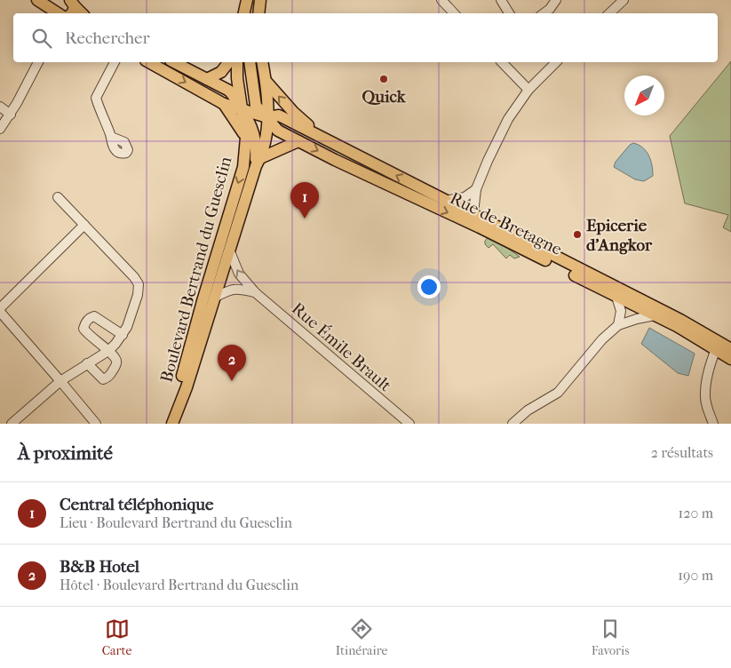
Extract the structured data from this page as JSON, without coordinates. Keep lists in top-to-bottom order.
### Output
{
  "streets": {
    "main road": ["Rue de Bretagne", "Boulevard Bertrand du Guesclin"],
    "street": ["Rue Émile Brault"]
  },
  "crossings": [
    ["Rue de Bretagne", "Boulevard Bertrand du Guesclin"],
    ["Boulevard Bertrand du Guesclin", "Rue Émile Brault"]
  ],
  "places": ["Quick", "Epicerie d'Angkor"],
  "north": "bottom left",
  "page": {
    "search": "Rechercher",
    "pins": ["1", "2"],
    "heading": ["À proximité", "2 résultats"],
    "list": [
      {
        "mark": "1",
        "name": "Central téléphonique",
        "note": "Lieu · Boulevard Bertrand du Guesclin",
        "value": "120 m"
      },
      {
        "mark": "2",
        "name": "B&B Hotel",
        "note": "Hôtel · Boulevard Bertrand du Guesclin",
        "value": "190 m"
      }
    ],
    "nav": ["Carte", "Itinéraire", "Favoris"]
  }
}
